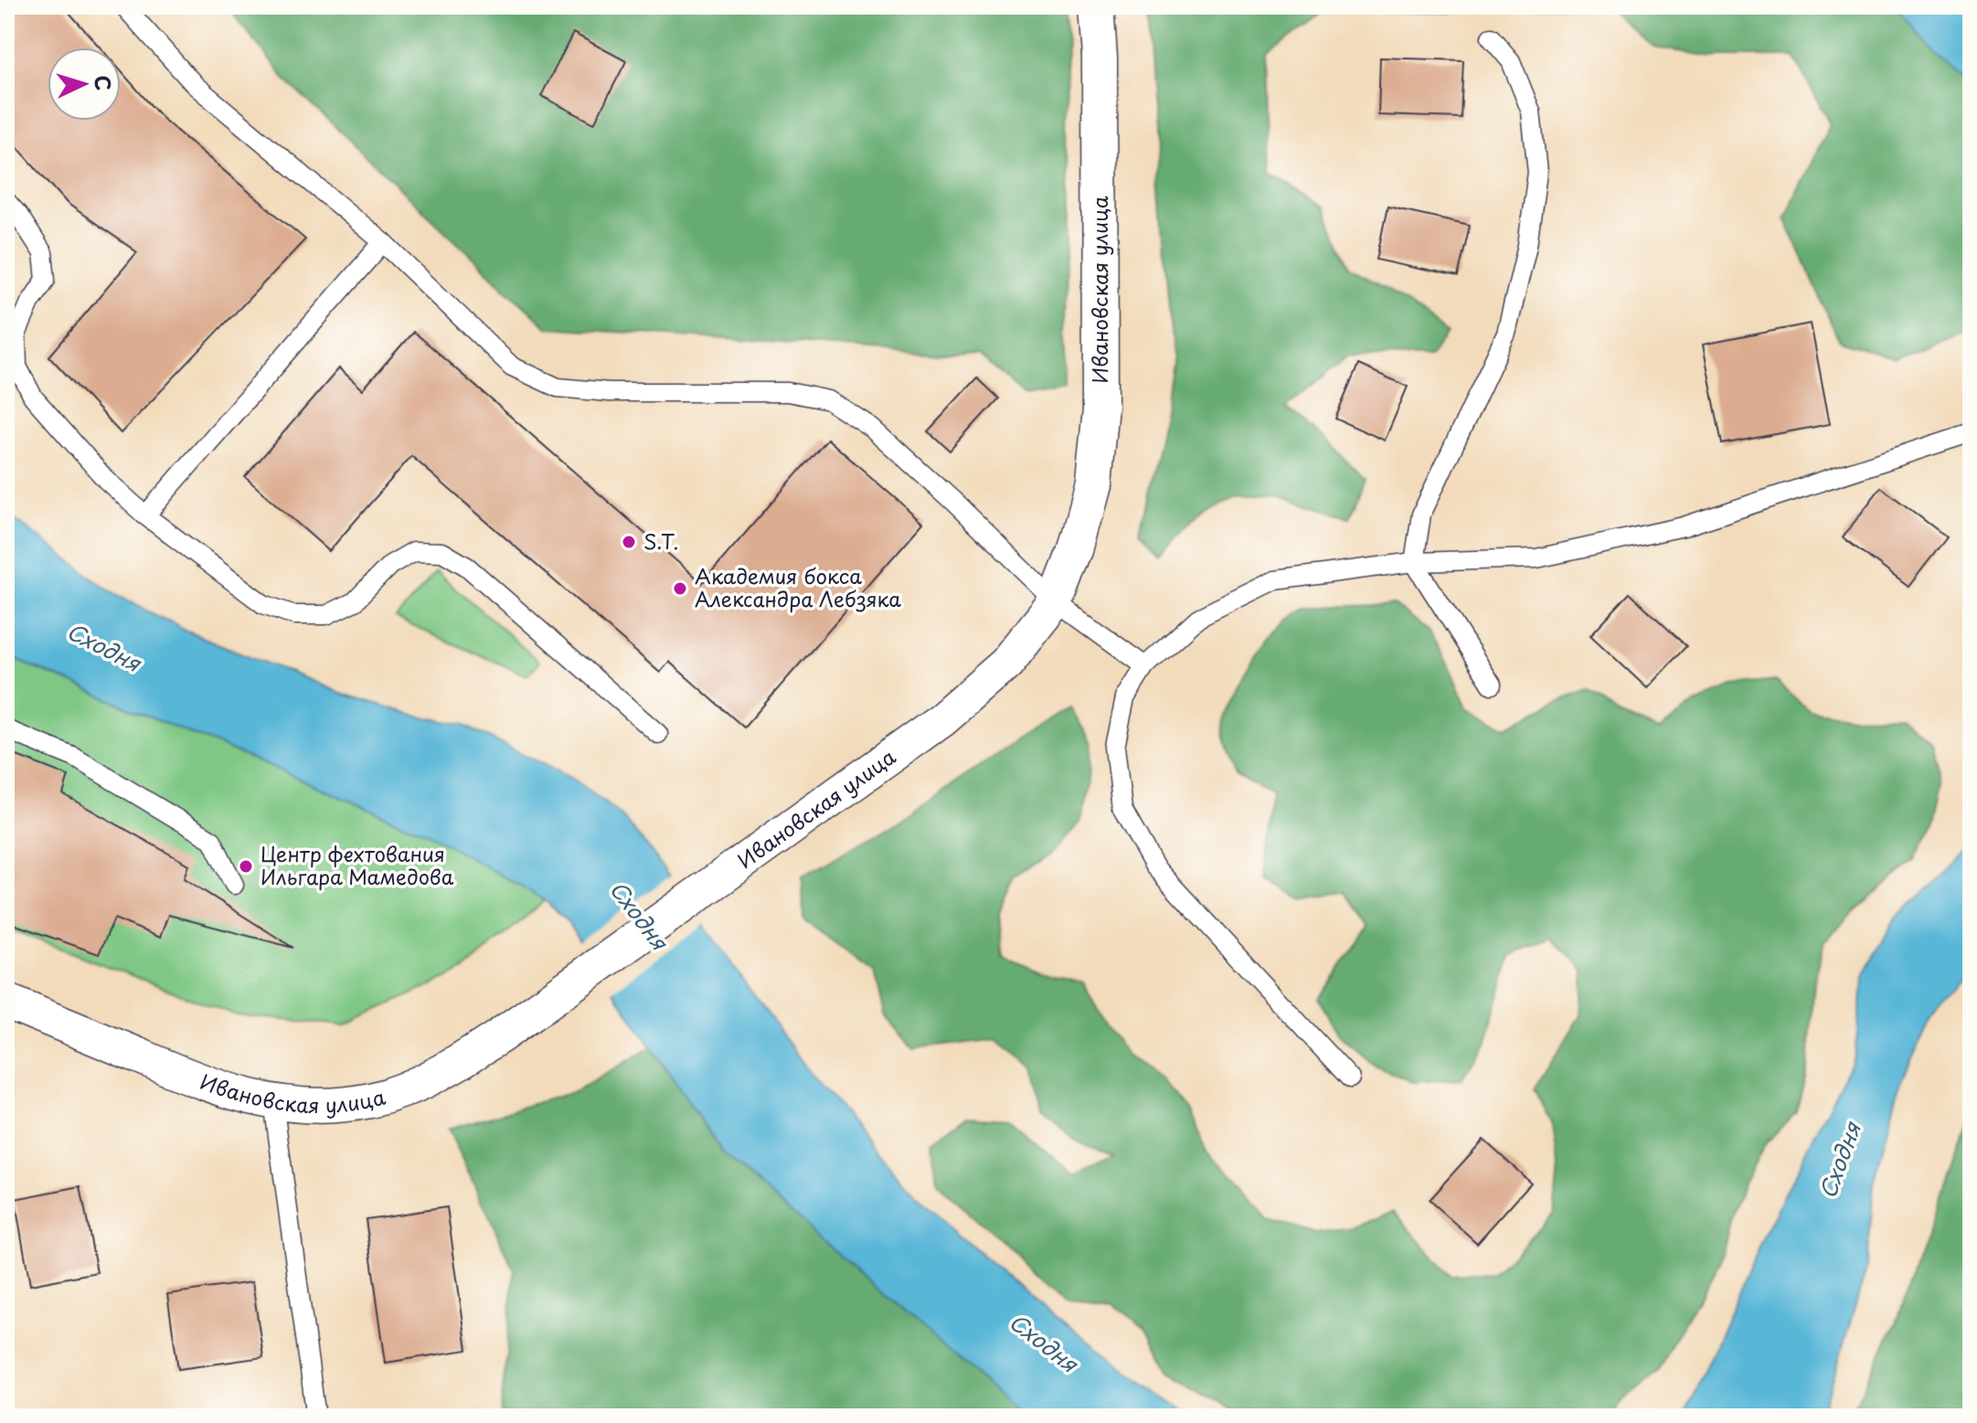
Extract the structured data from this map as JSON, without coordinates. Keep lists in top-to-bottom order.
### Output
{
  "streets": {
    "street": ["Ивановская улица"]
  },
  "water": ["Сходня"],
  "places": ["S.T.", "Академия бокса Александра Лебзяка", "Центр фехтования Ильгара Мамедова"],
  "north": "right"
}
